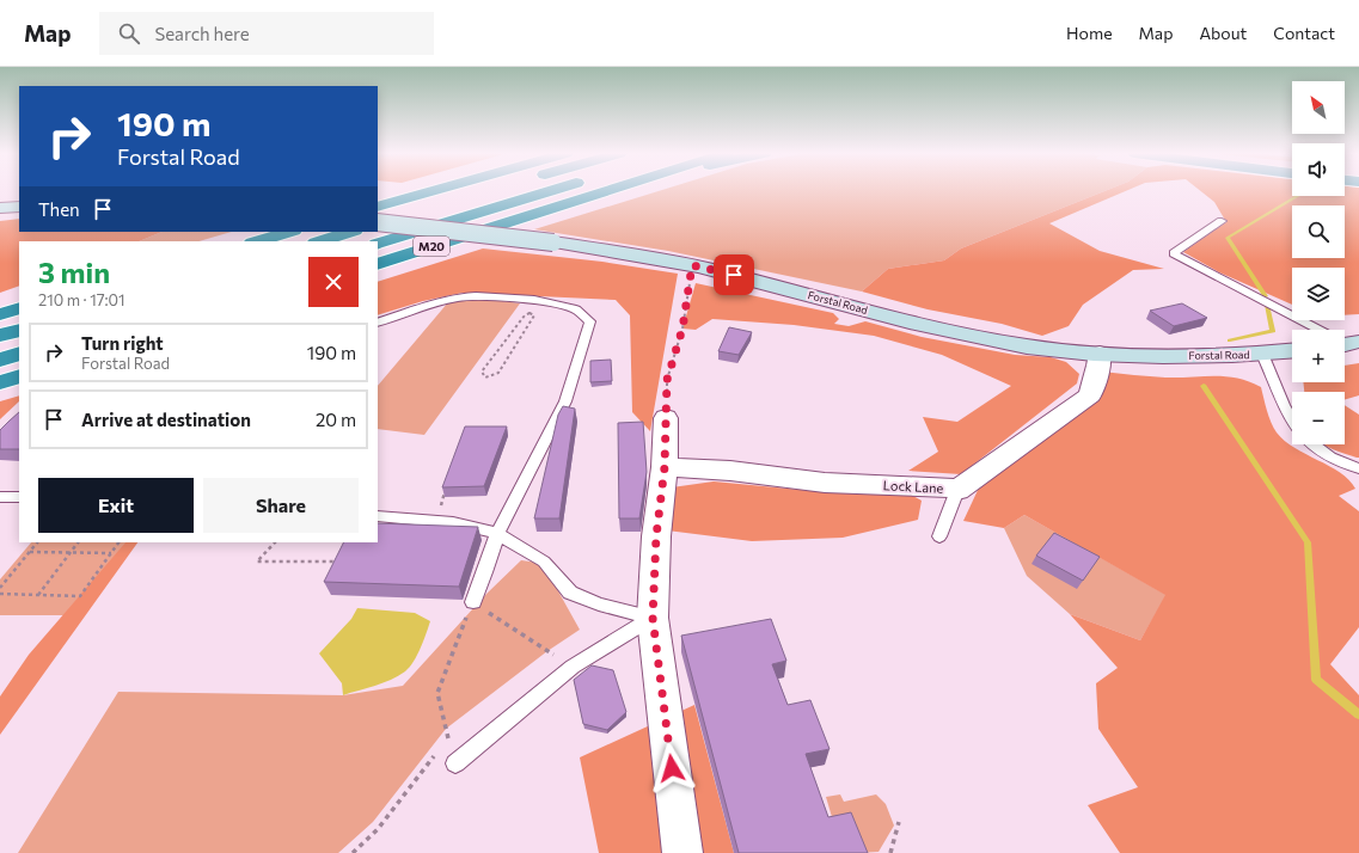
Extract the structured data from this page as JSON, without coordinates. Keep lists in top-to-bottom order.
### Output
{
  "streets": {
    "highway": ["M20"],
    "street": ["Forstal Road", "Lock Lane"]
  },
  "crossings": [
    ["Forstal Road", "Lock Lane"]
  ],
  "north": "top left",
  "page": {
    "header": "Map",
    "search": "Search here",
    "nav": [
      "Home",
      "Map",
      "About",
      "Contact"
    ],
    "map_buttons": ["+", "−"],
    "turn": ["190 m", "Forstal Road"],
    "then": "Then",
    "heading": ["3 min", "210 m · 17:01"],
    "list": [
      {
        "name": "Turn right",
        "note": "Forstal Road",
        "value": "190 m"
      },
      {
        "name": "Arrive at destination",
        "value": "20 m"
      }
    ],
    "buttons": ["Exit", "Share"]
  }
}
